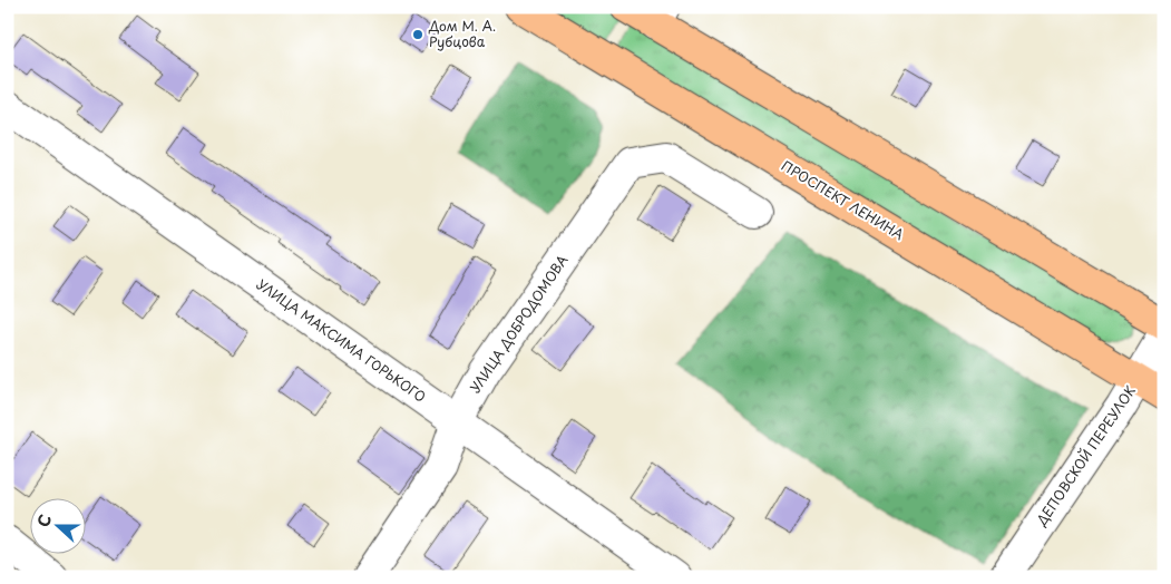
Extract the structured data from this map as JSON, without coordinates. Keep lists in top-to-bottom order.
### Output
{
  "streets": {
    "main road": ["ПРОСПЕКТ ЛЕНИНА"],
    "street": ["УЛИЦА ДОБРОДОМОВА", "УЛИЦА МАКСИМА ГОРЬКОГО", "ДЕПОВСКОЙ ПЕРЕУЛОК"]
  },
  "crossings": [
    ["ПРОСПЕКТ ЛЕНИНА", "ДЕПОВСКОЙ ПЕРЕУЛОК"],
    ["УЛИЦА ДОБРОДОМОВА", "УЛИЦА МАКСИМА ГОРЬКОГО"]
  ],
  "places": ["Дом М. А. Рубцова"],
  "north": "left"
}
